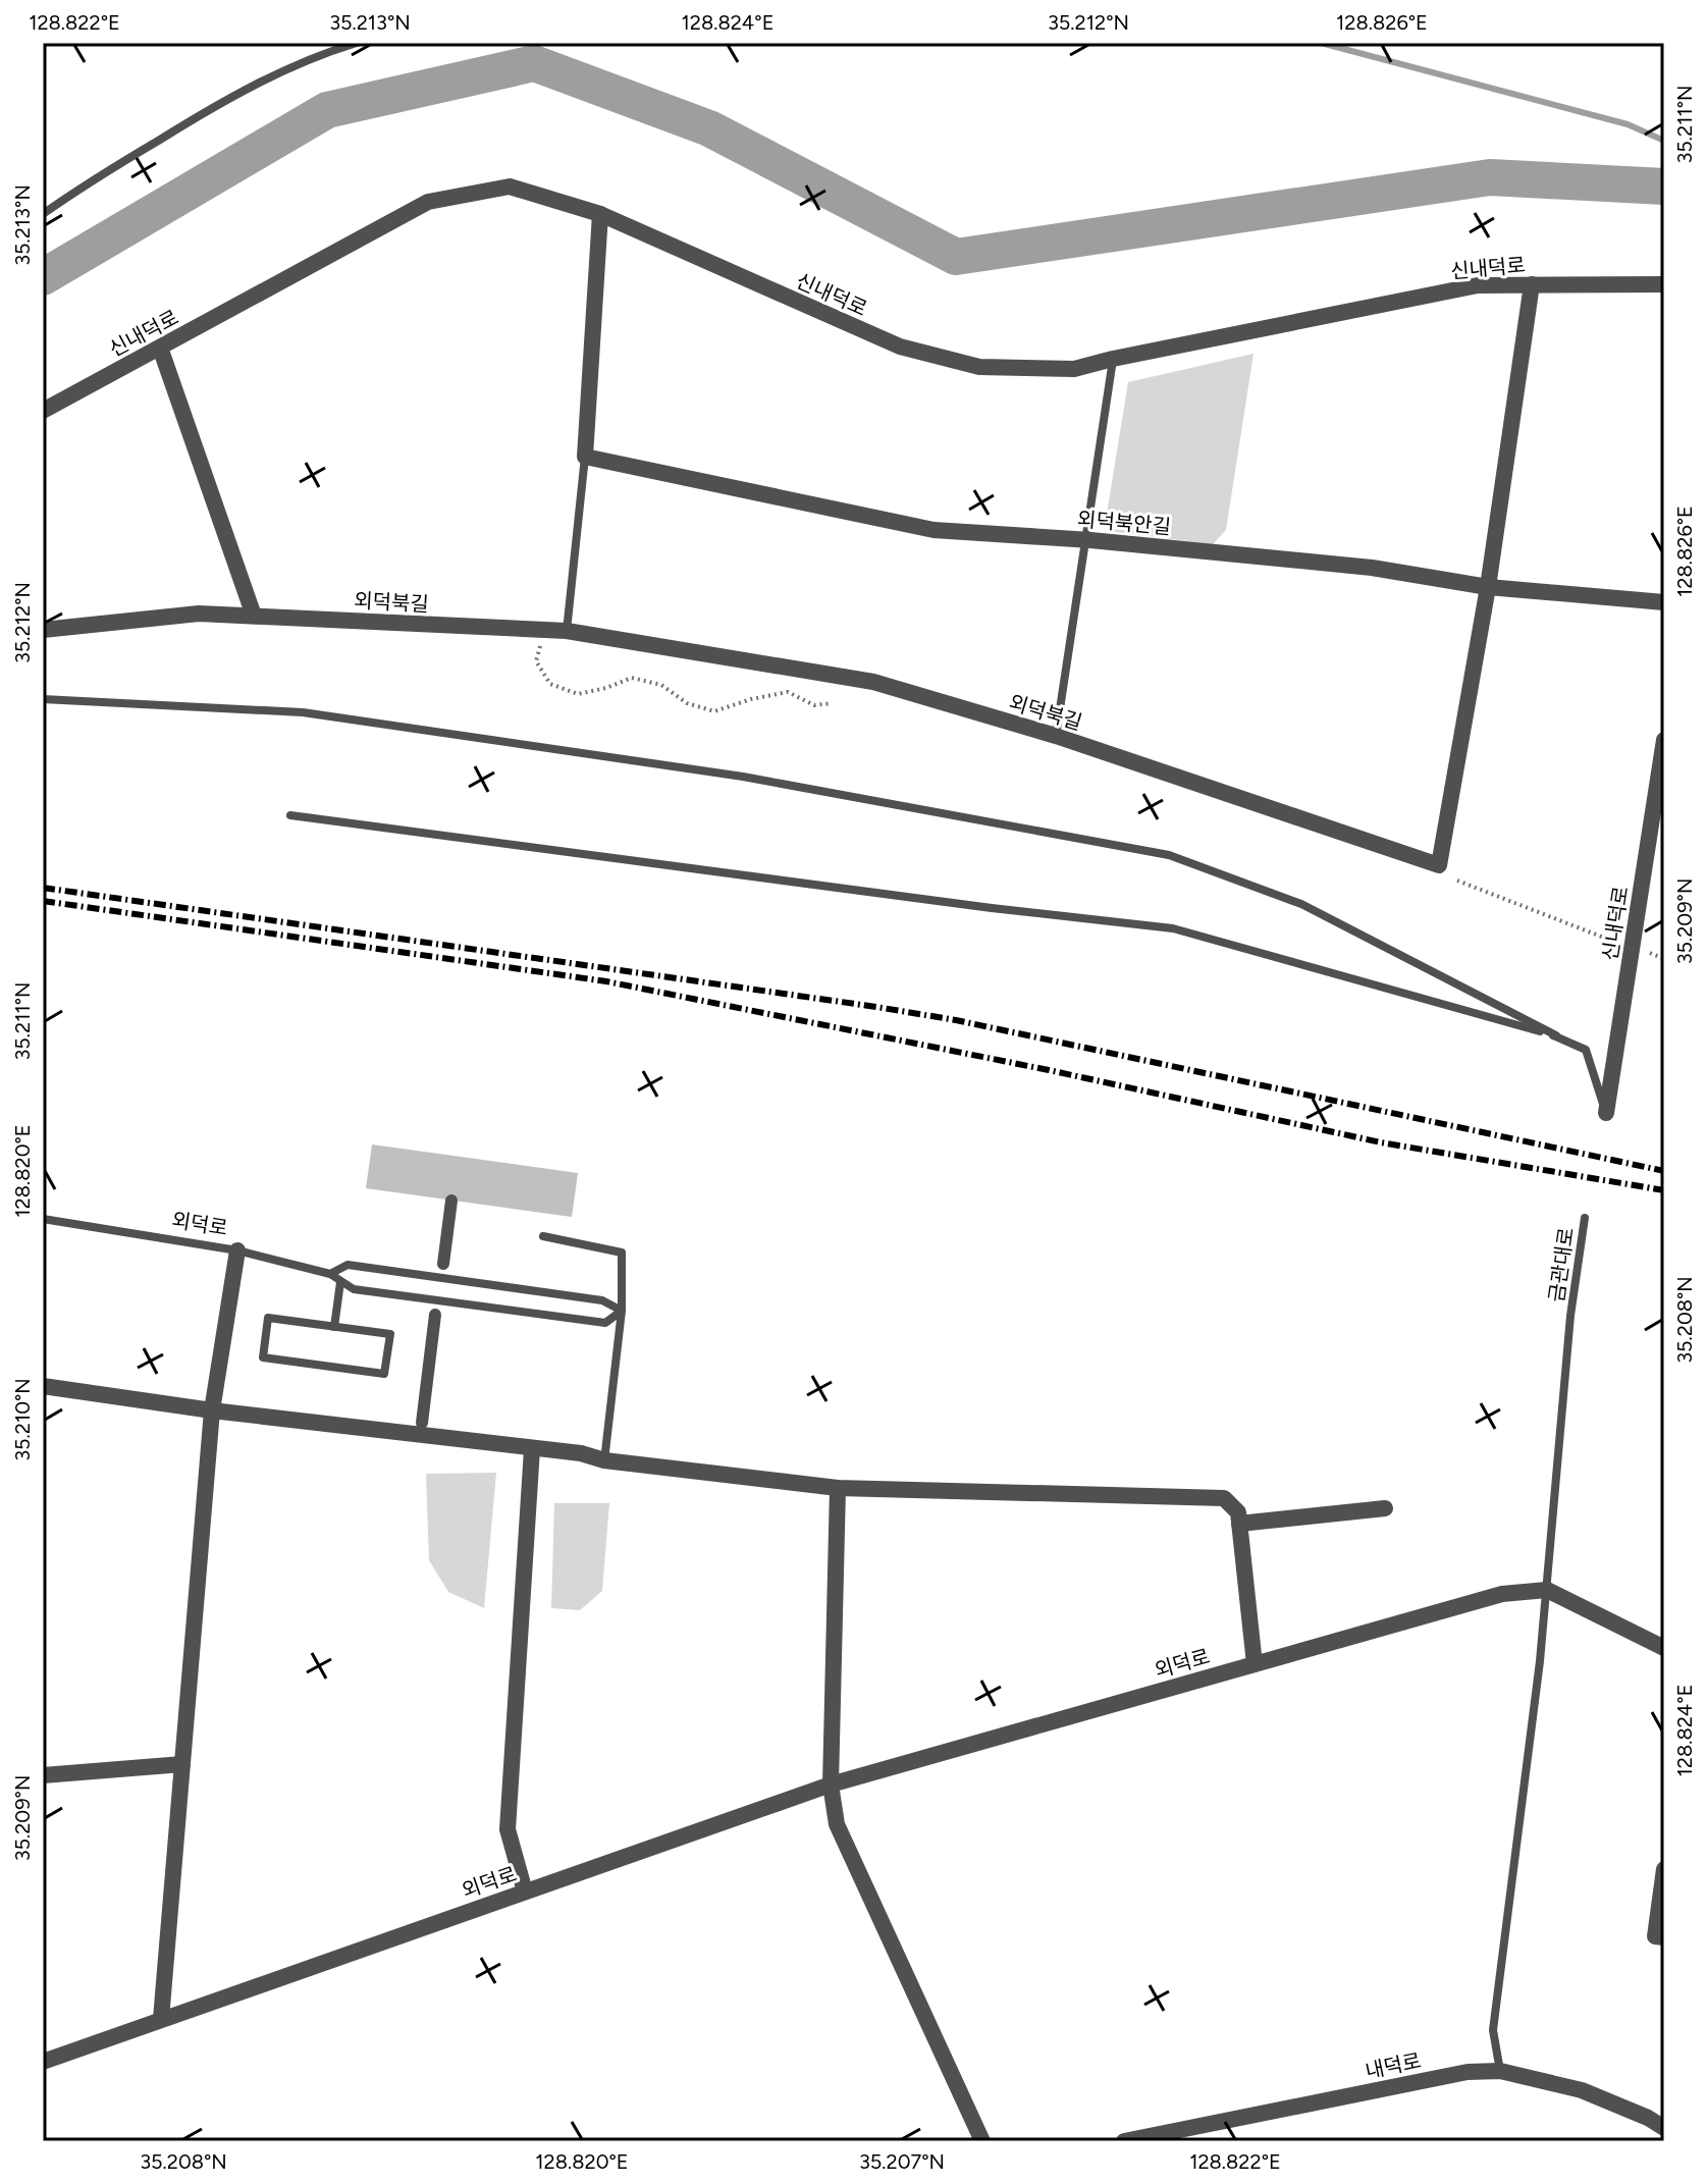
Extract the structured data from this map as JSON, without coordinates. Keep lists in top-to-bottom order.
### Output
{
  "streets": {
    "street": [
      "신내덕로",
      "외덕북안길",
      "외덕북길",
      "외덕로",
      "내덕로"
    ],
    "lane": ["금관대로"]
  },
  "crossings": [
    ["신내덕로", "외덕북길"],
    ["외덕북안길", "외덕북길"],
    ["외덕로", "금관대로"],
    ["금관대로", "내덕로"]
  ],
  "coordinates": [
    "128.822°E",
    "35.213°N",
    "128.824°E",
    "35.212°N",
    "128.826°E",
    "35.211°N",
    "35.209°N",
    "128.820°E",
    "35.208°N",
    "35.210°N",
    "35.207°N"
  ]
}
